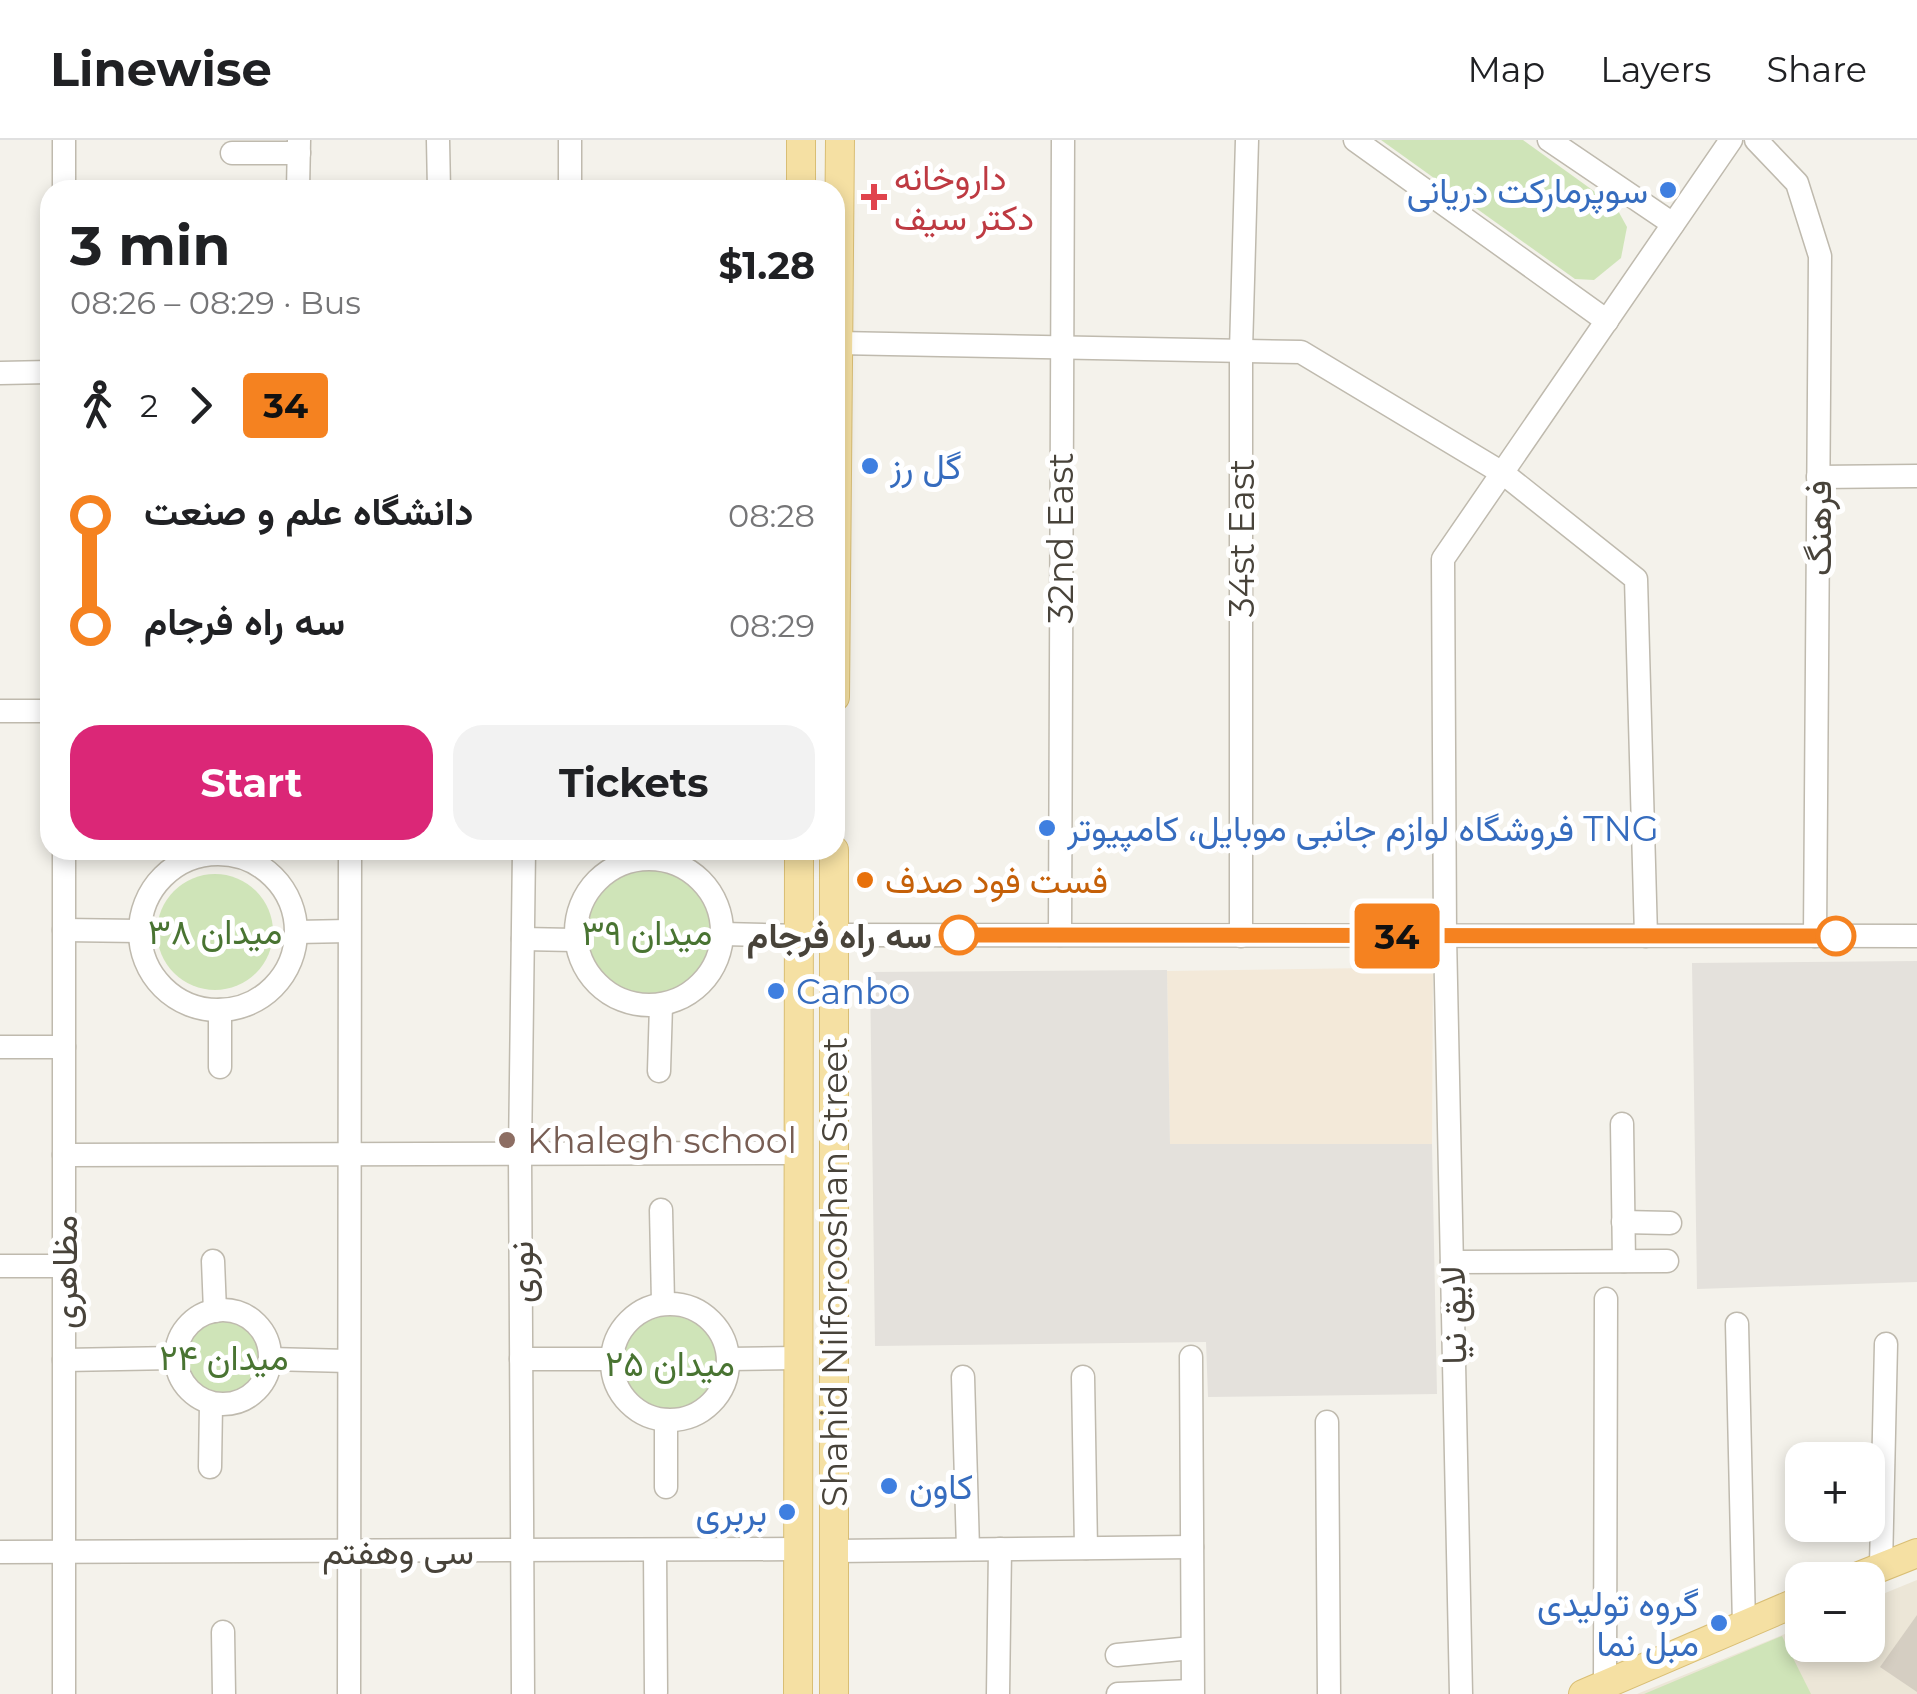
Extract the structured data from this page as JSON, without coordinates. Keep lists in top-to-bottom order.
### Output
{
  "streets": {
    "main road": ["Shahid Nilforooshan Street"],
    "street": [
      "فرهنگ",
      "32nd East",
      "34st East",
      "مظاهری",
      "نوری",
      "لایق نیا",
      "سی وهفتم"
    ]
  },
  "crossings": [
    ["مظاهری", "سی وهفتم"],
    ["نوری", "سی وهفتم"]
  ],
  "parks": [
    "میدان ۳۸",
    "میدان ۳۹",
    "میدان ۲۴",
    "میدان ۲۵"
  ],
  "places": {
    "other": [
      "سوپرمارکت دریانی",
      "گل رز",
      "فروشگاه لوازم جانبی موبایل، کامپيوتر TNG",
      "فست فود صدف",
      "سه راه فرجام",
      "Canbo",
      "Khalegh school",
      "کاون",
      "بربری",
      "گروه تولیدی مبل نما"
    ],
    "health": ["داروخانه دکتر سیف"]
  },
  "lines": ["bus line 34"],
  "page": {
    "header": "Linewise",
    "nav": ["Map", "Layers", "Share"],
    "on_map": "34",
    "heading": ["3 min", "08:26 – 08:29 · Bus", "$1.28"],
    "legs": ["2", "34"],
    "list": [
      {
        "name": "دانشگاه علم و صنعت",
        "value": "08:28"
      },
      {
        "name": "سه راه فرجام",
        "value": "08:29"
      }
    ],
    "buttons": ["Start", "Tickets"],
    "map_buttons": ["+", "−"]
  }
}
